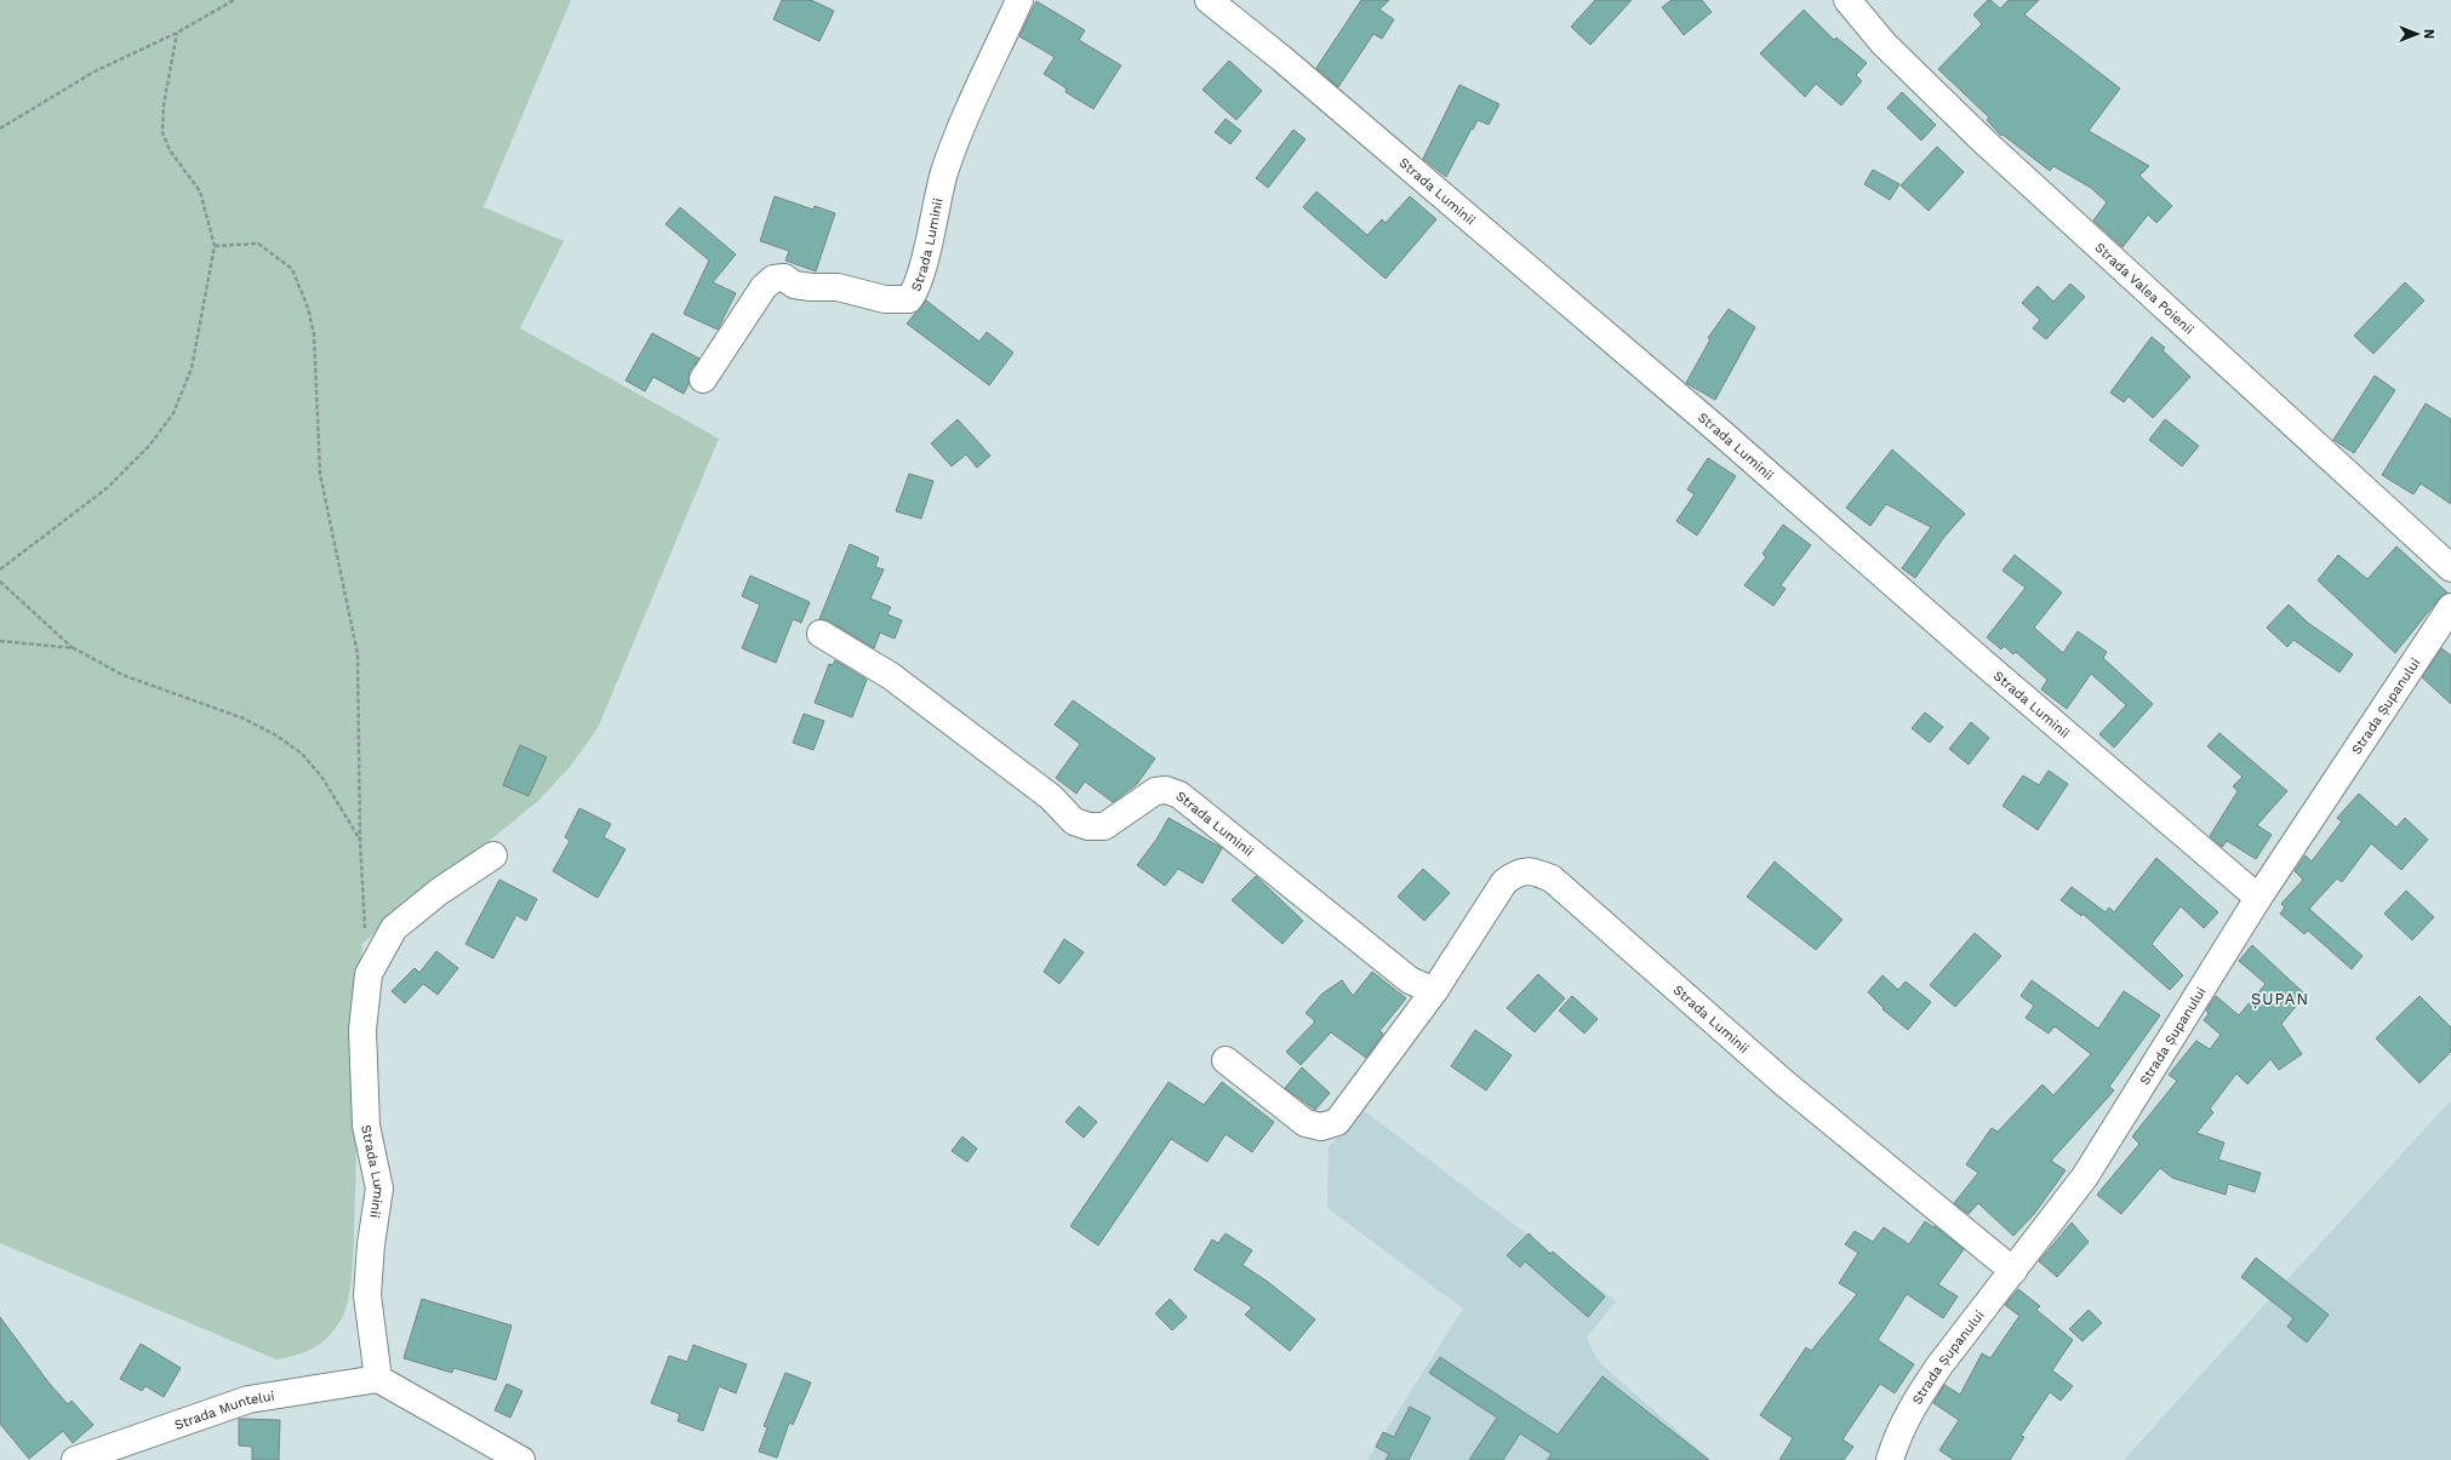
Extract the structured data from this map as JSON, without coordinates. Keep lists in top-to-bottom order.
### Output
{
  "streets": {
    "street": [
      "Strada Luminii",
      "Strada Valea Poienii",
      "Strada Șupanului",
      "Strada Muntelui"
    ]
  },
  "crossings": [
    ["Strada Luminii", "Strada Șupanului"],
    ["Strada Luminii", "Strada Muntelui"]
  ],
  "districts": ["ȘUPAN"],
  "north": "right"
}
